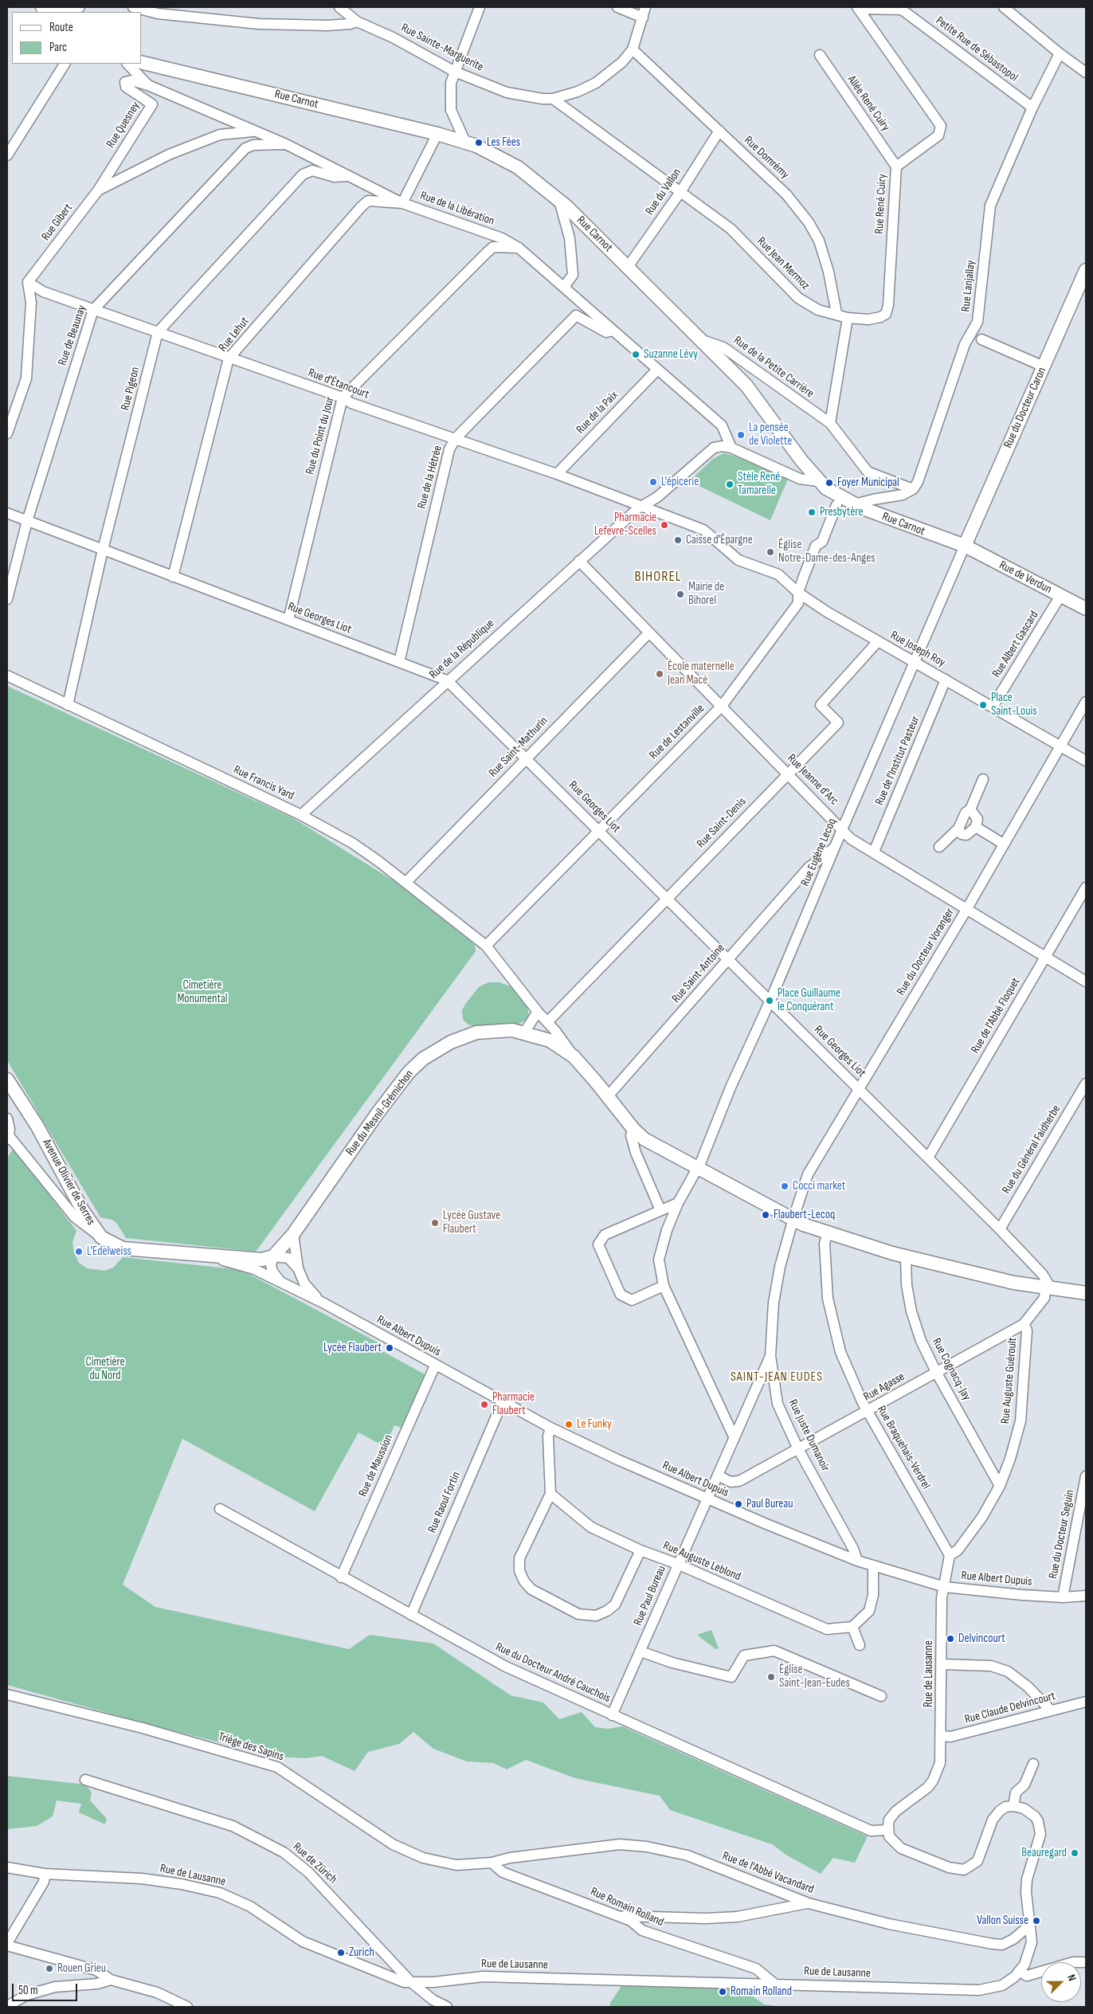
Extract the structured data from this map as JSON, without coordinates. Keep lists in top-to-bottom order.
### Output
{
  "streets": {
    "street": [
      "Rue Sainte-Marguerite",
      "Petite Rue de Sébastopol",
      "Rue Carnot",
      "Allée René Cuiry",
      "Rue Quesney",
      "Rue Domrémy",
      "Rue du Vallon",
      "Rue René Cuiry",
      "Rue de la Libération",
      "Rue Gibert",
      "Rue Jean Mermoz",
      "Rue Lanjallay",
      "Rue Lehut",
      "Rue de Beaunay",
      "Rue de la Petite Carrière",
      "Rue d'Étancourt",
      "Rue Pigeon",
      "Rue du Docteur Caron",
      "Rue de la Paix",
      "Rue du Point du Jour",
      "Rue de la Hêtrée",
      "Rue de Verdun",
      "Rue Georges Liot",
      "Rue Albert Gascard",
      "Rue de la République",
      "Rue Joseph Roy",
      "Rue de Lestanville",
      "Rue Saint-Mathurin",
      "Rue de l'Institut Pasteur",
      "Rue Jeanne d'Arc",
      "Rue Francis Yard",
      "Rue Saint-Denis",
      "Rue Eugène Lecoq",
      "Rue du Docteur Voranger",
      "Rue Saint-Antoine",
      "Rue de l'Abbé Floquet",
      "Rue du Mesnil-Grémichon",
      "Rue du Général Faidherbe",
      "Avenue Olivier de Serres",
      "Rue Albert Dupuis",
      "Rue Cognacq-Jay",
      "Rue Auguste Guéroult",
      "Rue Agasse",
      "Rue Juste Dumanoir",
      "Rue Braquehais-Verdrel",
      "Rue de Maussion",
      "Rue Raoul Fortin",
      "Rue du Docteur Seguin",
      "Rue Auguste Leblond",
      "Rue Paul Bureau",
      "Rue du Docteur André Cauchois",
      "Rue de Lausanne",
      "Rue Claude Delvincourt",
      "Triège des Sapins",
      "Rue de Zürich",
      "Rue de l'Abbé Vacandard",
      "Rue Romain Rolland"
    ]
  },
  "crossings": [
    ["Rue Sainte-Marguerite", "Rue Domrémy"],
    ["Rue Sainte-Marguerite", "Rue Jean Mermoz"],
    ["Petite Rue de Sébastopol", "Rue René Cuiry"],
    ["Petite Rue de Sébastopol", "Rue Lanjallay"],
    ["Rue Carnot", "Rue du Vallon"],
    ["Rue Carnot", "Rue de la Petite Carrière"],
    ["Rue Carnot", "Rue du Docteur Caron"],
    ["Rue Carnot", "Rue de Verdun"],
    ["Rue Carnot", "Rue Eugène Lecoq"],
    ["Allée René Cuiry", "Rue René Cuiry"],
    ["Rue Quesney", "Rue de la Libération"],
    ["Rue Quesney", "Rue Gibert"],
    ["Rue Domrémy", "Rue du Vallon"],
    ["Rue Domrémy", "Rue Jean Mermoz"],
    ["Rue du Vallon", "Rue Jean Mermoz"],
    ["Rue René Cuiry", "Rue Jean Mermoz"],
    ["Rue de la Libération", "Rue Gibert"],
    ["Rue de la Libération", "Rue Lehut"],
    ["Rue de la Libération", "Rue de Beaunay"],
    ["Rue de la Libération", "Rue Pigeon"],
    ["Rue de la Libération", "Rue de la Paix"],
    ["Rue de la Libération", "Rue du Point du Jour"],
    ["Rue de la Libération", "Rue de la Hêtrée"],
    ["Rue de la Libération", "Rue de la République"],
    ["Rue Gibert", "Rue d'Étancourt"],
    ["Rue Lehut", "Rue d'Étancourt"],
    ["Rue Lehut", "Rue Georges Liot"],
    ["Rue de Beaunay", "Rue d'Étancourt"],
    ["Rue de Beaunay", "Rue Georges Liot"],
    ["Rue d'Étancourt", "Rue Pigeon"],
    ["Rue d'Étancourt", "Rue de la Paix"],
    ["Rue d'Étancourt", "Rue du Point du Jour"],
    ["Rue d'Étancourt", "Rue de la Hêtrée"],
    ["Rue d'Étancourt", "Rue de la République"],
    ["Rue d'Étancourt", "Rue Joseph Roy"],
    ["Rue Pigeon", "Rue Georges Liot"],
    ["Rue Pigeon", "Rue Francis Yard"],
    ["Rue du Docteur Caron", "Rue de Verdun"],
    ["Rue du Docteur Caron", "Rue Eugène Lecoq"],
    ["Rue du Point du Jour", "Rue Georges Liot"],
    ["Rue de la Hêtrée", "Rue Georges Liot"],
    ["Rue de Verdun", "Rue Albert Gascard"],
    ["Rue de Verdun", "Rue Eugène Lecoq"],
    ["Rue Georges Liot", "Rue de la République"],
    ["Rue Georges Liot", "Rue de Lestanville"],
    ["Rue Georges Liot", "Rue Saint-Mathurin"],
    ["Rue Georges Liot", "Rue Saint-Denis"],
    ["Rue Georges Liot", "Rue Eugène Lecoq"],
    ["Rue Georges Liot", "Rue du Docteur Voranger"],
    ["Rue Georges Liot", "Rue Saint-Antoine"],
    ["Rue Georges Liot", "Rue de l'Abbé Floquet"],
    ["Rue Georges Liot", "Rue du Mesnil-Grémichon"],
    ["Rue Georges Liot", "Rue du Général Faidherbe"],
    ["Rue Georges Liot", "Rue Agasse"],
    ["Rue Albert Gascard", "Rue Joseph Roy"],
    ["Rue de la République", "Rue Jeanne d'Arc"],
    ["Rue de la République", "Rue Francis Yard"],
    ["Rue Joseph Roy", "Rue de Lestanville"],
    ["Rue Joseph Roy", "Rue de l'Institut Pasteur"],
    ["Rue Joseph Roy", "Rue Saint-Denis"],
    ["Rue Joseph Roy", "Rue Eugène Lecoq"],
    ["Rue Joseph Roy", "Rue du Docteur Voranger"],
    ["Rue de Lestanville", "Rue Jeanne d'Arc"],
    ["Rue de Lestanville", "Rue Francis Yard"],
    ["Rue Saint-Mathurin", "Rue Jeanne d'Arc"],
    ["Rue Saint-Mathurin", "Rue Francis Yard"],
    ["Rue de l'Institut Pasteur", "Rue Jeanne d'Arc"],
    ["Rue Jeanne d'Arc", "Rue Saint-Denis"],
    ["Rue Jeanne d'Arc", "Rue Eugène Lecoq"],
    ["Rue Jeanne d'Arc", "Rue du Docteur Voranger"],
    ["Rue Jeanne d'Arc", "Rue de l'Abbé Floquet"],
    ["Rue Francis Yard", "Rue Saint-Denis"],
    ["Rue Francis Yard", "Rue du Mesnil-Grémichon"],
    ["Rue Eugène Lecoq", "Rue Saint-Antoine"],
    ["Rue Eugène Lecoq", "Rue du Mesnil-Grémichon"],
    ["Rue Eugène Lecoq", "Rue Paul Bureau"],
    ["Rue du Docteur Voranger", "Rue du Mesnil-Grémichon"],
    ["Rue du Docteur Voranger", "Rue Juste Dumanoir"],
    ["Rue Saint-Antoine", "Rue du Mesnil-Grémichon"],
    ["Rue du Mesnil-Grémichon", "Avenue Olivier de Serres"],
    ["Rue du Mesnil-Grémichon", "Rue Albert Dupuis"],
    ["Rue du Mesnil-Grémichon", "Rue Cognacq-Jay"],
    ["Rue du Mesnil-Grémichon", "Rue Agasse"],
    ["Rue du Mesnil-Grémichon", "Rue Juste Dumanoir"],
    ["Rue du Mesnil-Grémichon", "Rue Braquehais-Verdrel"],
    ["Avenue Olivier de Serres", "Rue Albert Dupuis"],
    ["Rue Albert Dupuis", "Rue Juste Dumanoir"],
    ["Rue Albert Dupuis", "Rue de Maussion"],
    ["Rue Albert Dupuis", "Rue Raoul Fortin"],
    ["Rue Albert Dupuis", "Rue du Docteur Seguin"],
    ["Rue Albert Dupuis", "Rue Paul Bureau"],
    ["Rue Albert Dupuis", "Rue de Lausanne"],
    ["Rue Cognacq-Jay", "Rue Auguste Guéroult"],
    ["Rue Cognacq-Jay", "Rue Agasse"],
    ["Rue Auguste Guéroult", "Rue Agasse"],
    ["Rue Auguste Guéroult", "Rue Braquehais-Verdrel"],
    ["Rue Agasse", "Rue Juste Dumanoir"],
    ["Rue Agasse", "Rue Braquehais-Verdrel"],
    ["Rue Agasse", "Rue Paul Bureau"],
    ["Rue Juste Dumanoir", "Rue Paul Bureau"],
    ["Rue de Maussion", "Rue du Docteur André Cauchois"],
    ["Rue Raoul Fortin", "Rue du Docteur André Cauchois"],
    ["Rue Auguste Leblond", "Rue Paul Bureau"],
    ["Rue Paul Bureau", "Rue du Docteur André Cauchois"],
    ["Rue du Docteur André Cauchois", "Rue de Lausanne"],
    ["Rue de Lausanne", "Rue Claude Delvincourt"],
    ["Rue de Lausanne", "Rue de Zürich"],
    ["Rue de Lausanne", "Rue de l'Abbé Vacandard"],
    ["Rue de Lausanne", "Rue Romain Rolland"],
    ["Triège des Sapins", "Rue de l'Abbé Vacandard"],
    ["Triège des Sapins", "Rue Romain Rolland"],
    ["Rue de l'Abbé Vacandard", "Rue Romain Rolland"]
  ],
  "districts": ["BIHOREL", "SAINT-JEAN EUDES"],
  "parks": ["Cimetière Monumental", "Cimetière du Nord"],
  "places": [
    "Les Fées",
    "Suzanne Lévy",
    "La pensée de Violette",
    "L'épicerie",
    "Foyer Municipal",
    "Stèle René Tamarelle",
    "Presbytère",
    "Pharmacie Lefevre-Scelles",
    "Caisse d'Épargne",
    "Église Notre-Dame-des-Anges",
    "Mairie de Bihorel",
    "École maternelle Jean Macé",
    "Place Saint-Louis",
    "Place Guillaume le Conquérant",
    "Cocci market",
    "Flaubert-Lecoq",
    "Lycée Gustave Flaubert",
    "L'Edelweiss",
    "Lycée Flaubert",
    "Pharmacie Flaubert",
    "Le Funky",
    "Paul Bureau",
    "Delvincourt",
    "Église Saint-Jean-Eudes",
    "Beauregard",
    "Vallon Suisse",
    "Zurich",
    "Rouen Grieu",
    "Romain Rolland"
  ],
  "legend": ["Route", "Parc"],
  "scale_bar": "50 m",
  "north": "top right"
}
